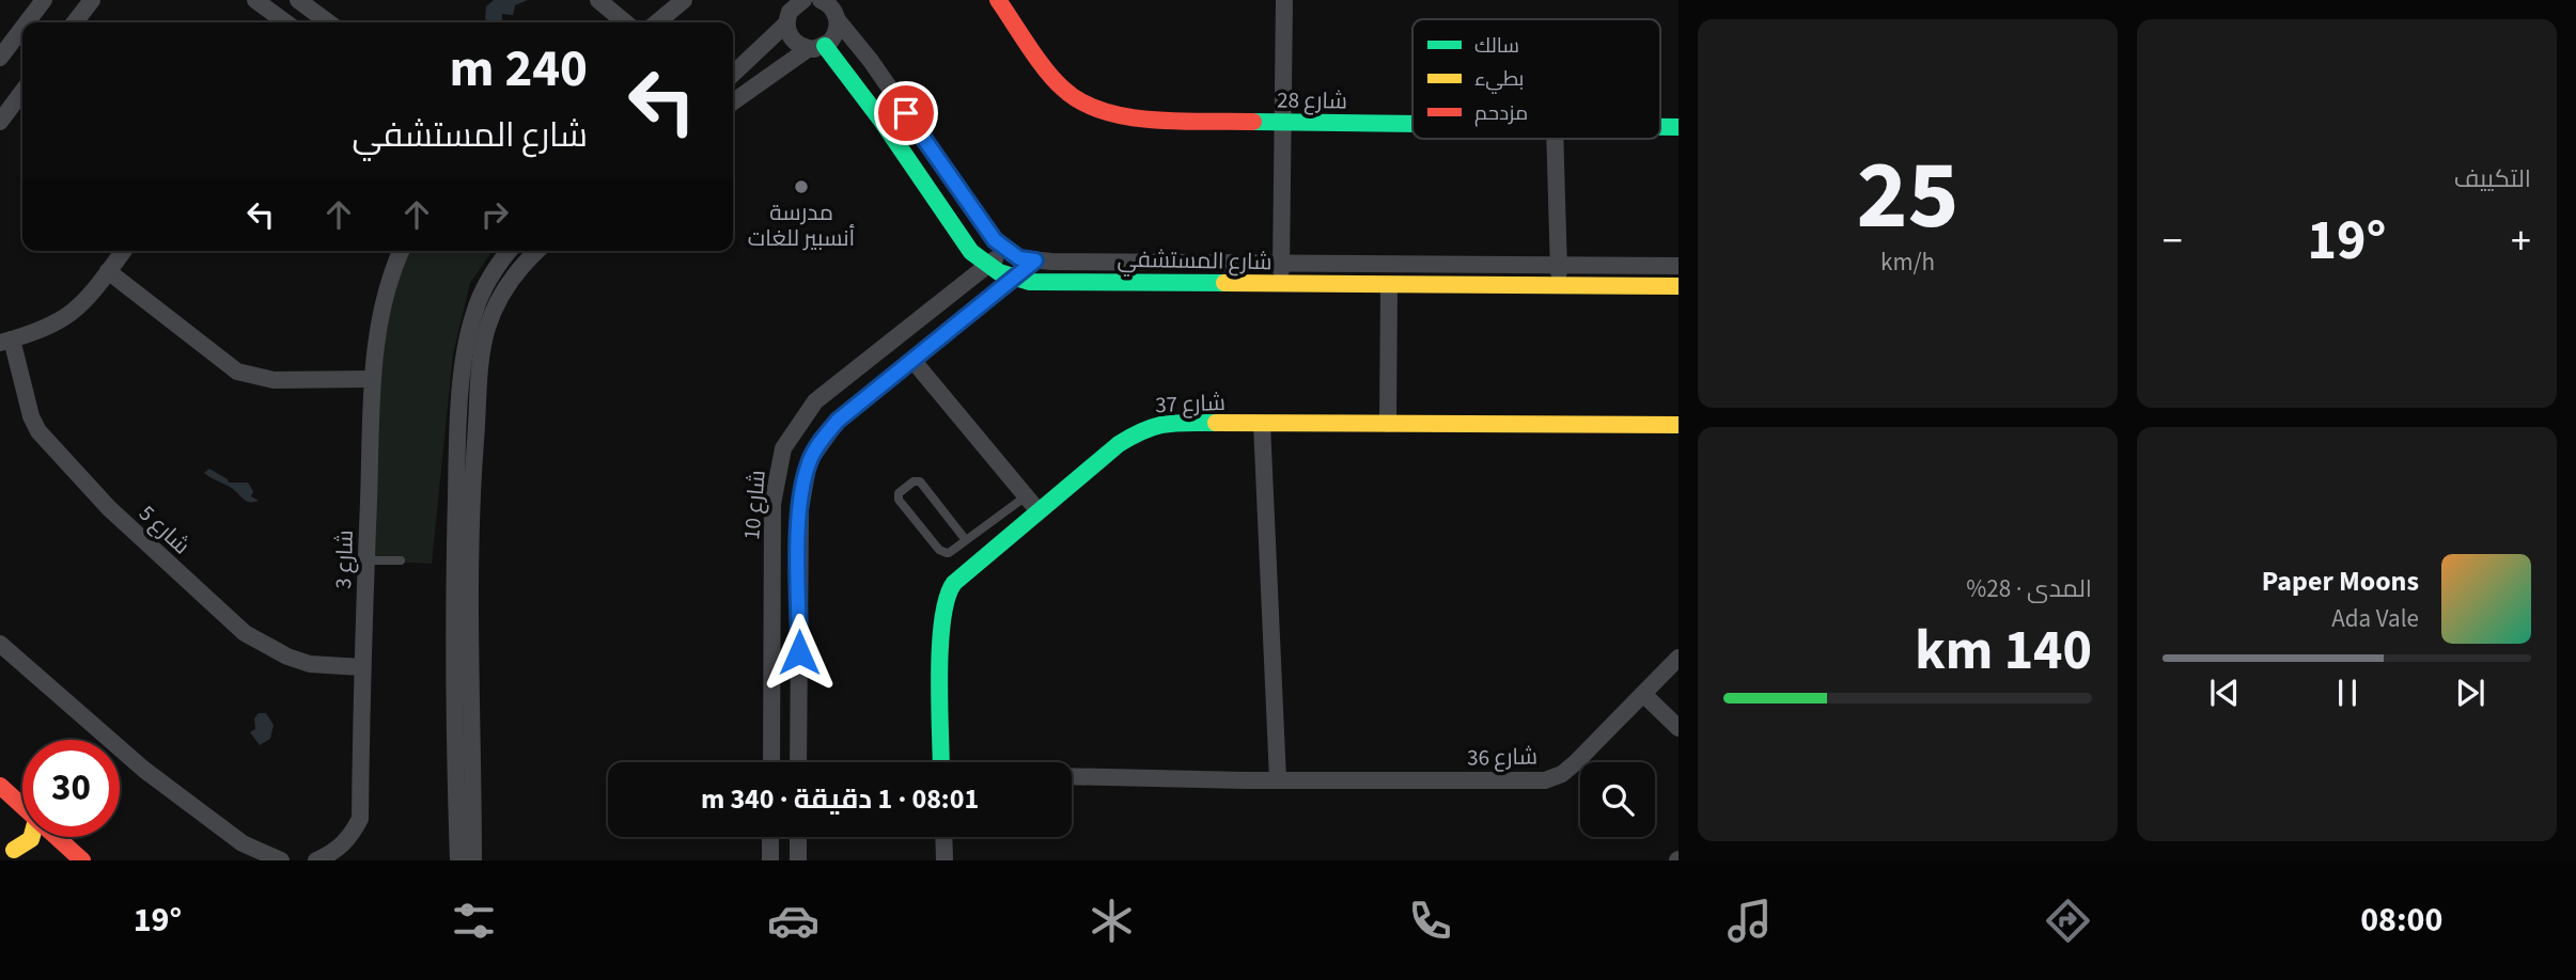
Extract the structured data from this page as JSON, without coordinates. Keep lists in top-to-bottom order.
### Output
{
  "streets": {
    "street": [
      "شارع 28",
      "شارع المستشفي",
      "شارع 37",
      "شارع 10",
      "شارع 5",
      "شارع 3",
      "شارع 36"
    ]
  },
  "crossings": [
    ["شارع المستشفي", "شارع 10"],
    ["شارع 5", "شارع 3"]
  ],
  "places": ["مدرسة أنسبير للغات"],
  "legend": ["سالك", "بطيء", "مزدحم"],
  "page": {
    "tile": [
      "التكييف",
      ["25", "km/h"],
      ["المدى · 28%", "140 km"]
    ],
    "turn": ["240 m", "شارع المستشفي"],
    "heat": ["−", "19°", "+"],
    "song": ["Paper Moons", "Ada Vale"],
    "limit": "30",
    "trip": "08:01 · 1 دقيقة · 340 m",
    "tabs": ["08:00", "19°"]
  }
}
